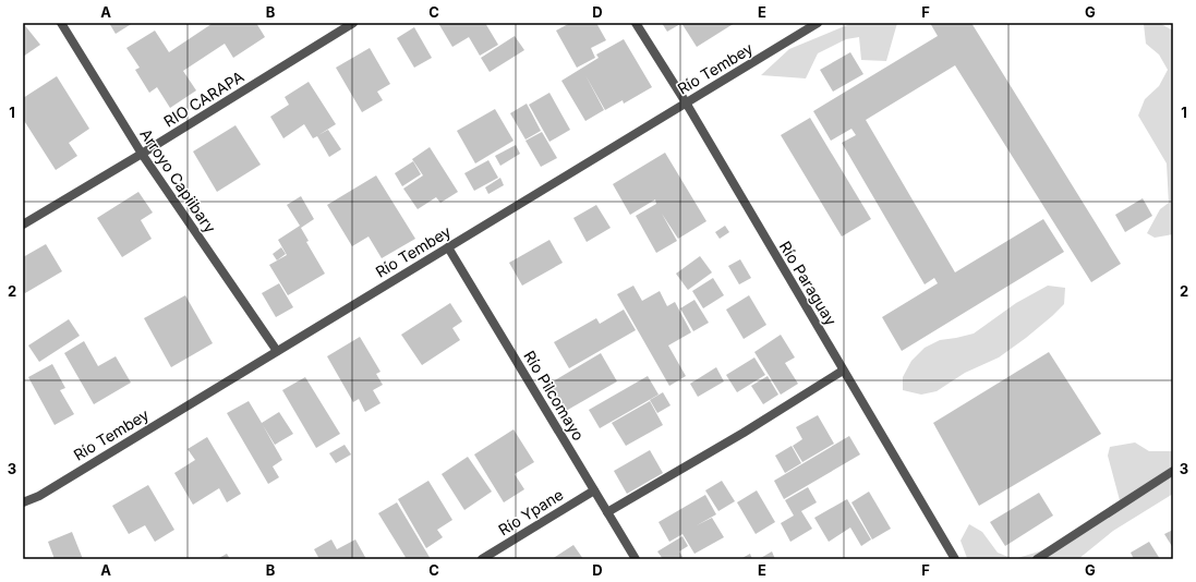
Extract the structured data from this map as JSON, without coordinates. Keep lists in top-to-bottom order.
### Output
{
  "streets": {
    "street": [
      "Río Tembey",
      "RIO CARAPA",
      "Arroyo Capiibary",
      "Río Paraguay",
      "Río Pilcomayo",
      "Río Ypane"
    ]
  },
  "crossings": [
    ["Río Tembey", "Arroyo Capiibary"],
    ["Río Tembey", "Río Paraguay"],
    ["Río Tembey", "Río Pilcomayo"],
    ["RIO CARAPA", "Arroyo Capiibary"],
    ["Río Pilcomayo", "Río Ypane"]
  ],
  "grid": {
    "columns": [
      "A",
      "B",
      "C",
      "D",
      "E",
      "F",
      "G"
    ],
    "rows": ["1", "2", "3"]
  }
}
